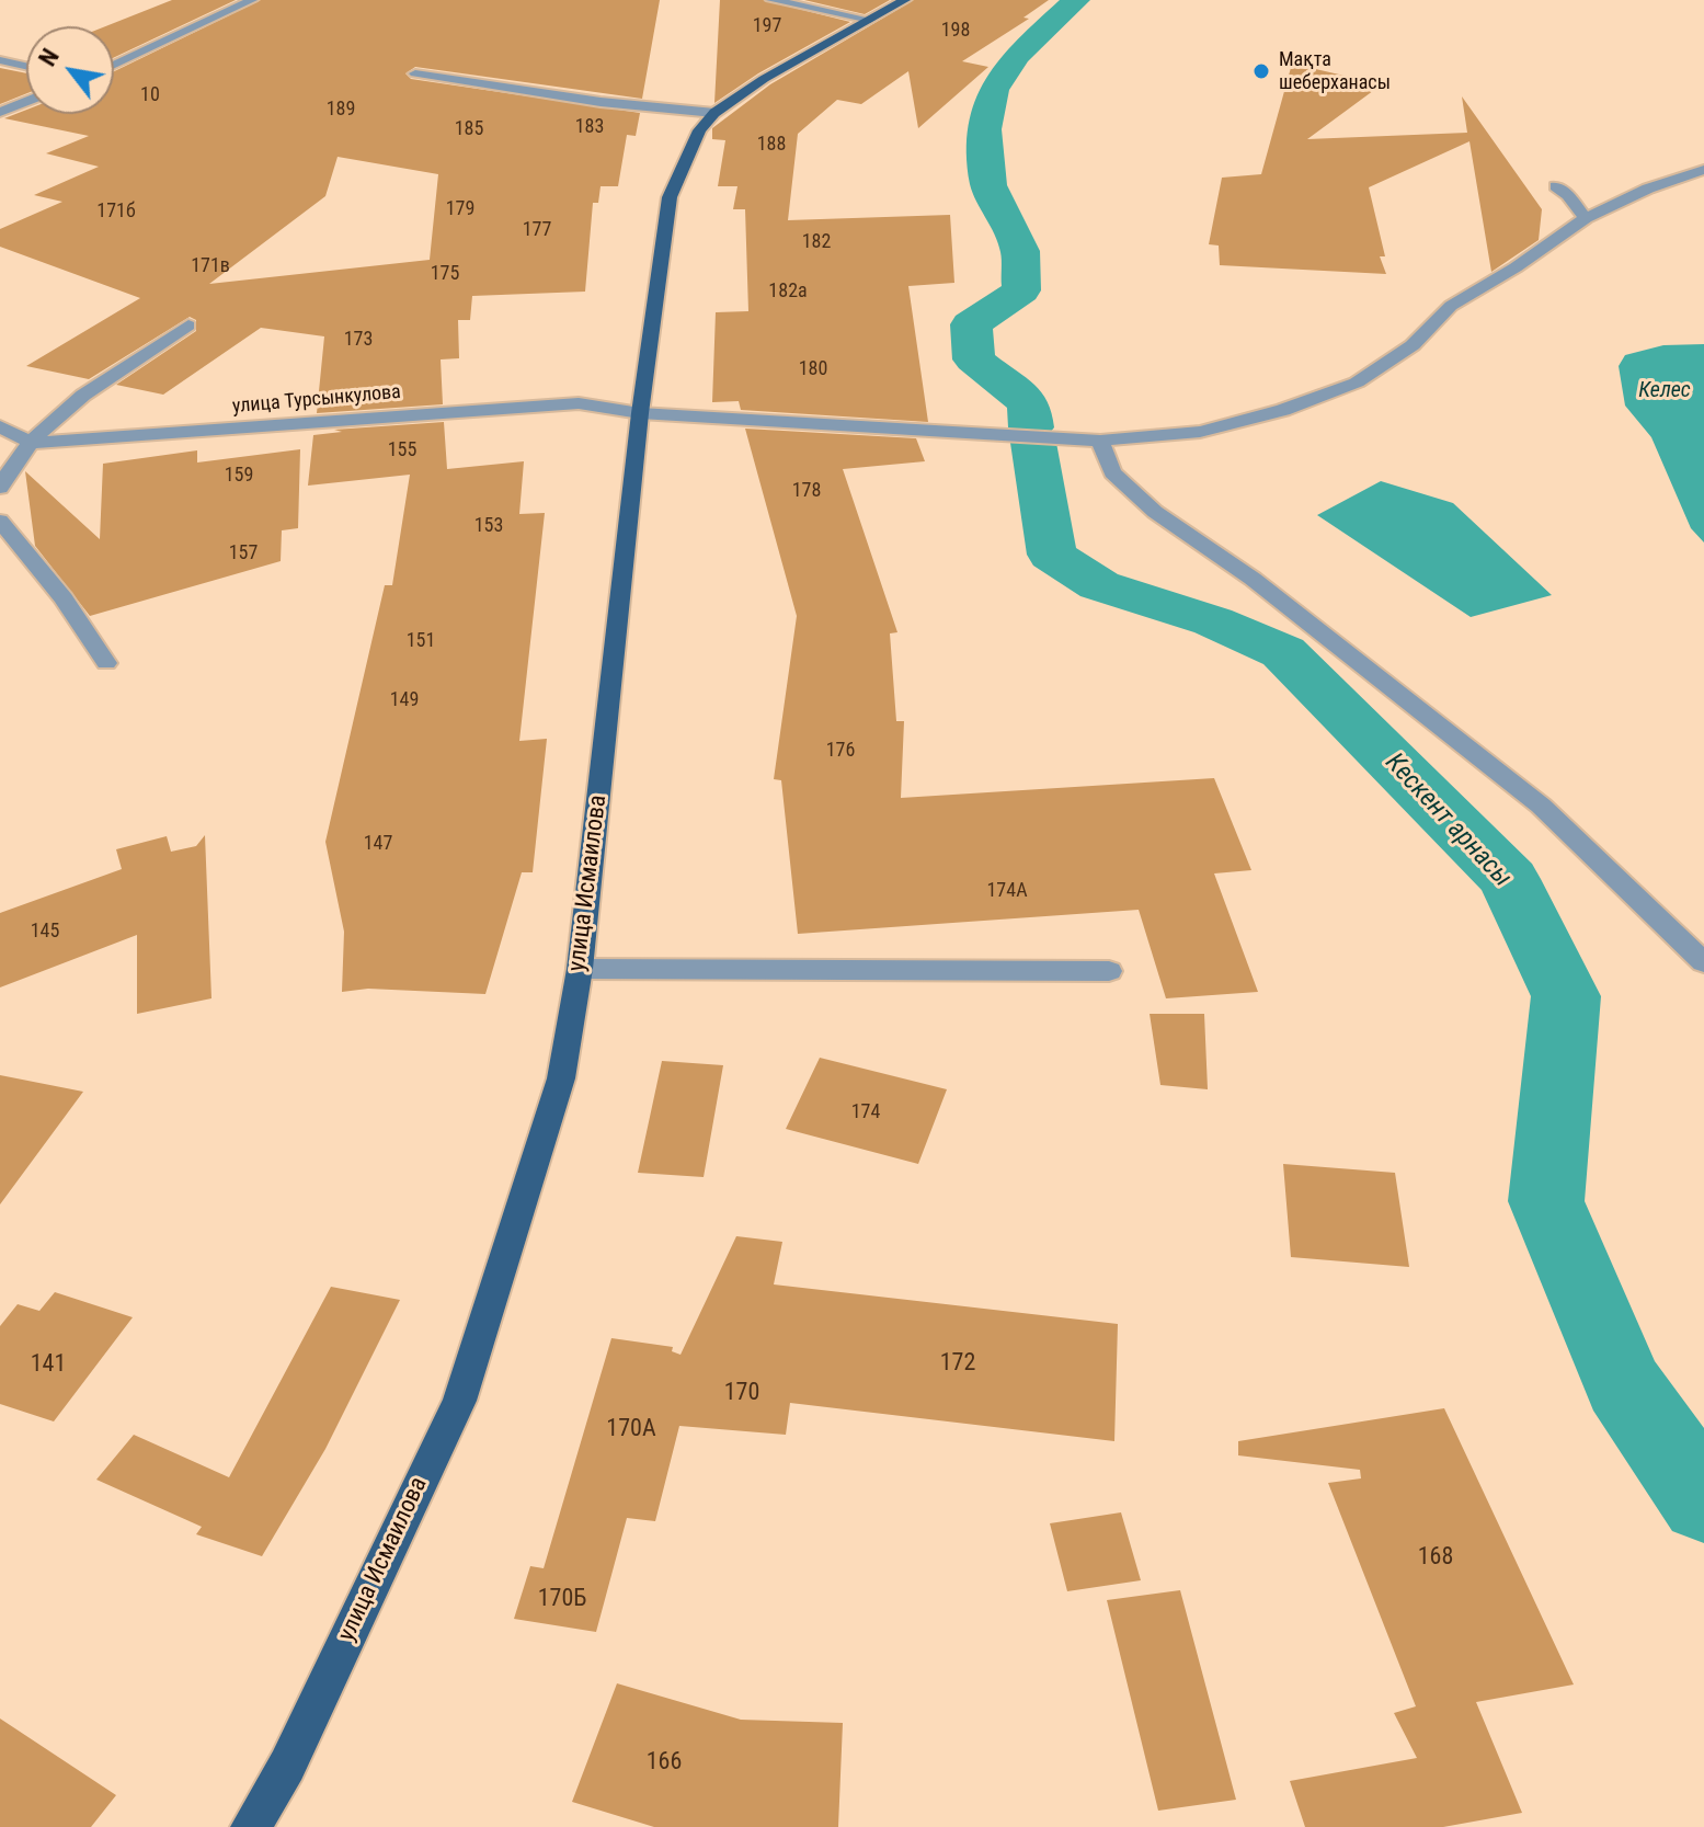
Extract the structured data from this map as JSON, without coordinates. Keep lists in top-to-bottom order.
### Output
{
  "streets": {
    "main road": ["улица Исмаилова"],
    "street": ["улица Турсынкулова"]
  },
  "crossings": [
    ["улица Турсынкулова", "улица Исмаилова"]
  ],
  "water": ["Келес", "Кескент арнасы"],
  "places": ["Мақта шеберханасы"],
  "house_numbers": [
    "197",
    "198",
    "10",
    "189",
    "183",
    "185",
    "188",
    "179",
    "171б",
    "177",
    "182",
    "171в",
    "175",
    "182а",
    "173",
    "180",
    "155",
    "159",
    "178",
    "153",
    "157",
    "151",
    "149",
    "176",
    "147",
    "174А",
    "145",
    "174",
    "172",
    "141",
    "170",
    "170А",
    "168",
    "170Б",
    "166"
  ],
  "north": "top left"
}
